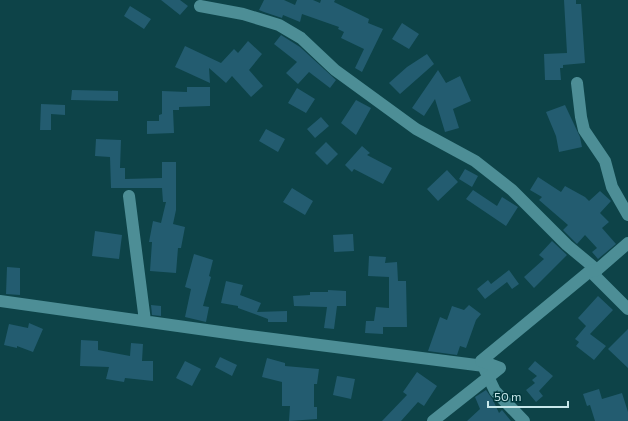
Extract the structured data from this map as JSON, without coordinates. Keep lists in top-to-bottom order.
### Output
{
  "scale_bar": "50 m"
}
